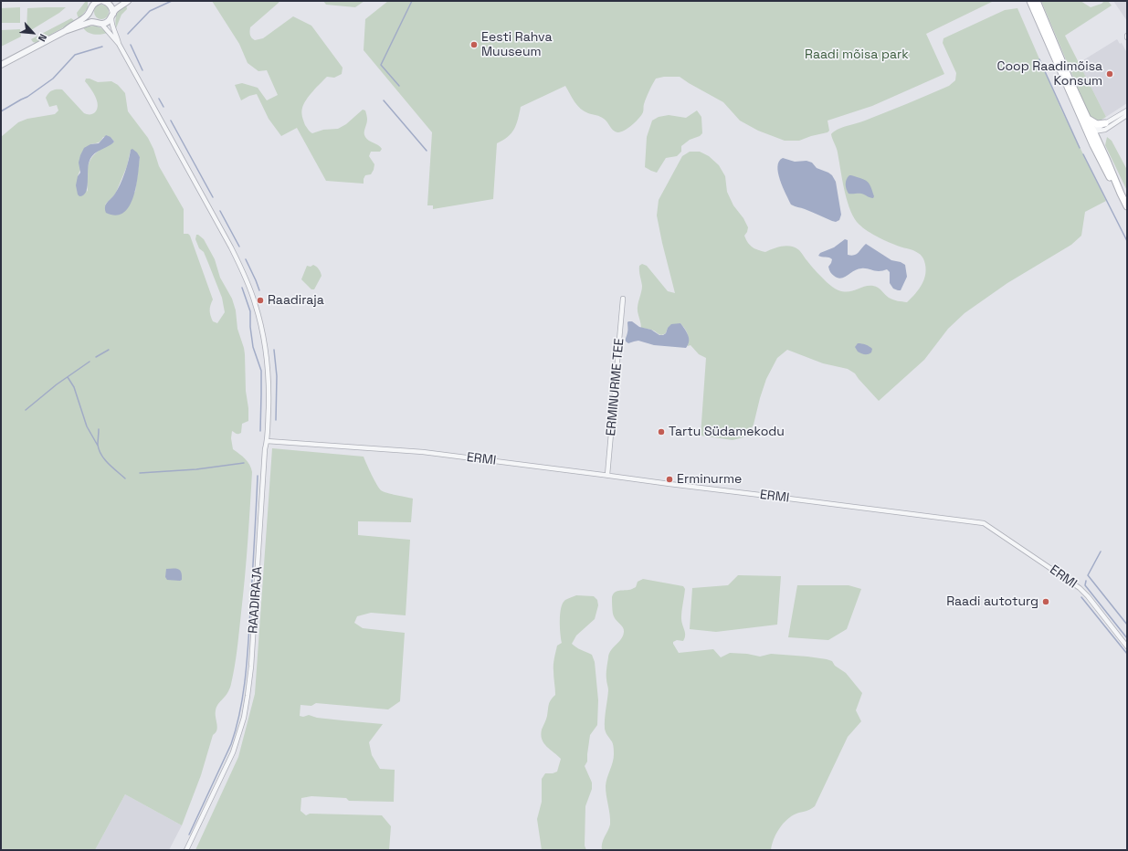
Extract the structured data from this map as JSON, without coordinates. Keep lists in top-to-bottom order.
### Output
{
  "streets": {
    "street": ["ERMINURME TEE", "ERMI", "RAADIRAJA"]
  },
  "crossings": [
    ["ERMINURME TEE", "ERMI"],
    ["ERMI", "RAADIRAJA"]
  ],
  "parks": ["Raadi mõisa park"],
  "places": [
    "Eesti Rahva Muuseum",
    "Coop Raadimõisa Konsum",
    "Raadiraja",
    "Tartu Südamekodu",
    "Erminurme",
    "Raadi autoturg"
  ],
  "north": "bottom right"
}
